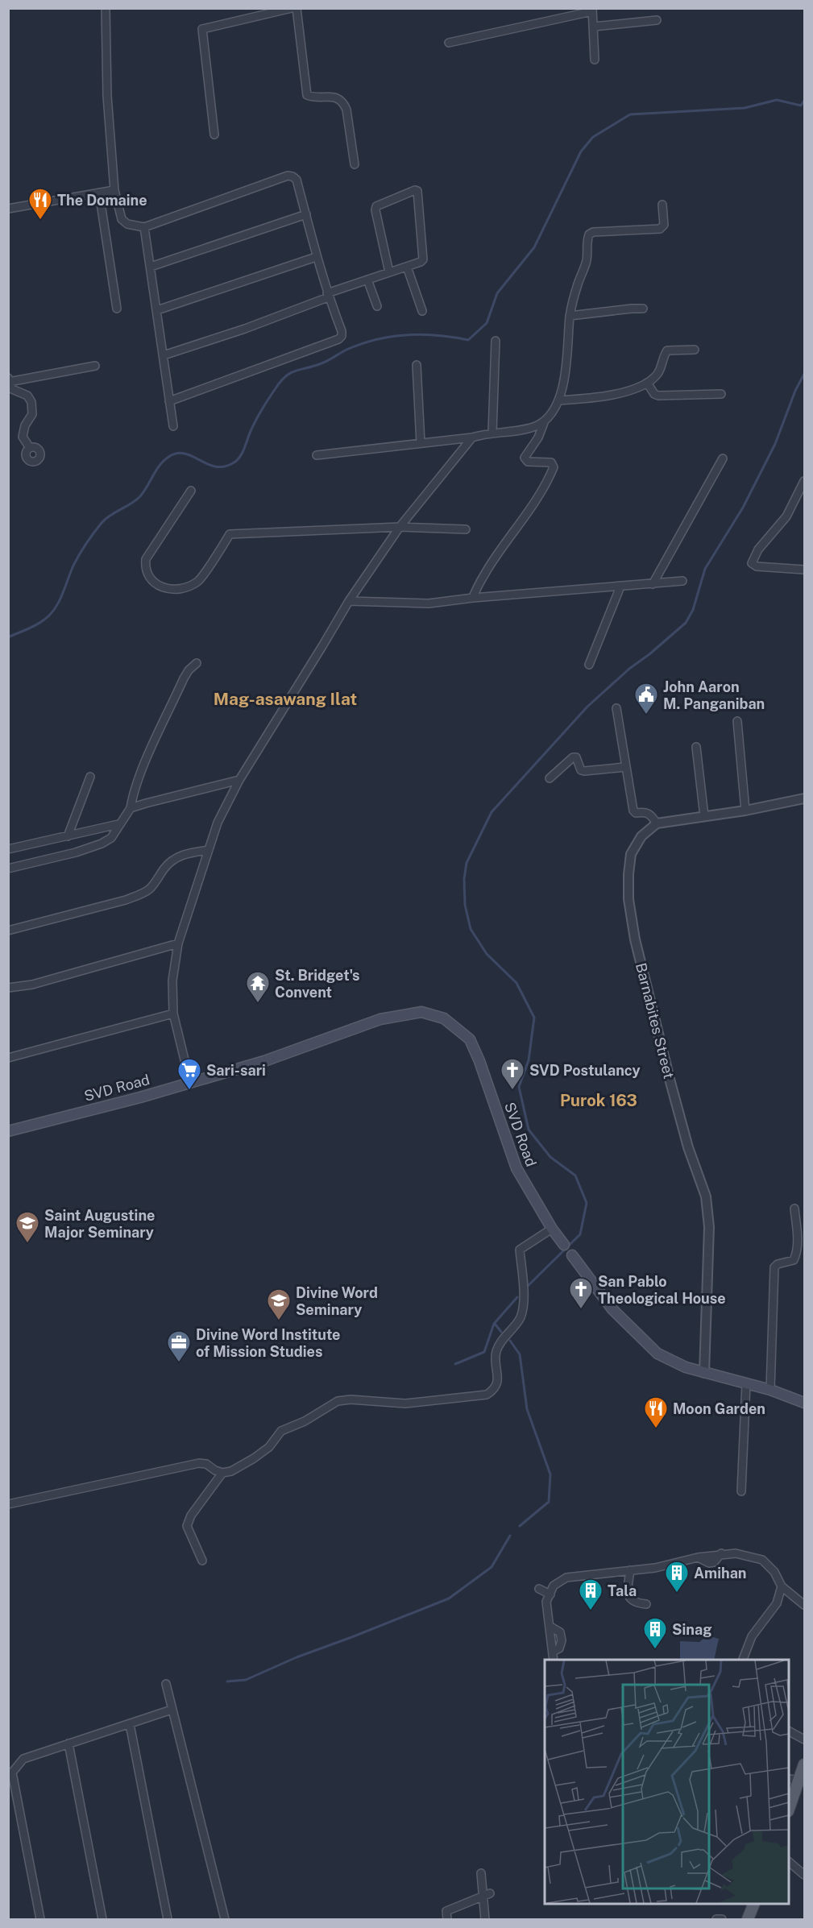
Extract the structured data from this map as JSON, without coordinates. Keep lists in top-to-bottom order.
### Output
{
  "streets": {
    "main road": ["SVD Road"],
    "street": ["Barnabites Street"]
  },
  "crossings": [
    ["Barnabites Street", "SVD Road"]
  ],
  "districts": ["Mag-asawang Ilat", "Purok 163"],
  "places": {
    "restaurant": ["The Domaine", "Moon Garden"],
    "public building": ["John Aaron M. Panganiban"],
    "temple": ["St. Bridget's Convent"],
    "supermarket": ["Sari-sari"],
    "church": ["SVD Postulancy", "San Pablo Theological House"],
    "school or university": ["Saint Augustine Major Seminary", "Divine Word Seminary"],
    "office": ["Divine Word Institute of Mission Studies"],
    "building": ["Amihan", "Tala", "Sinag"]
  }
}
